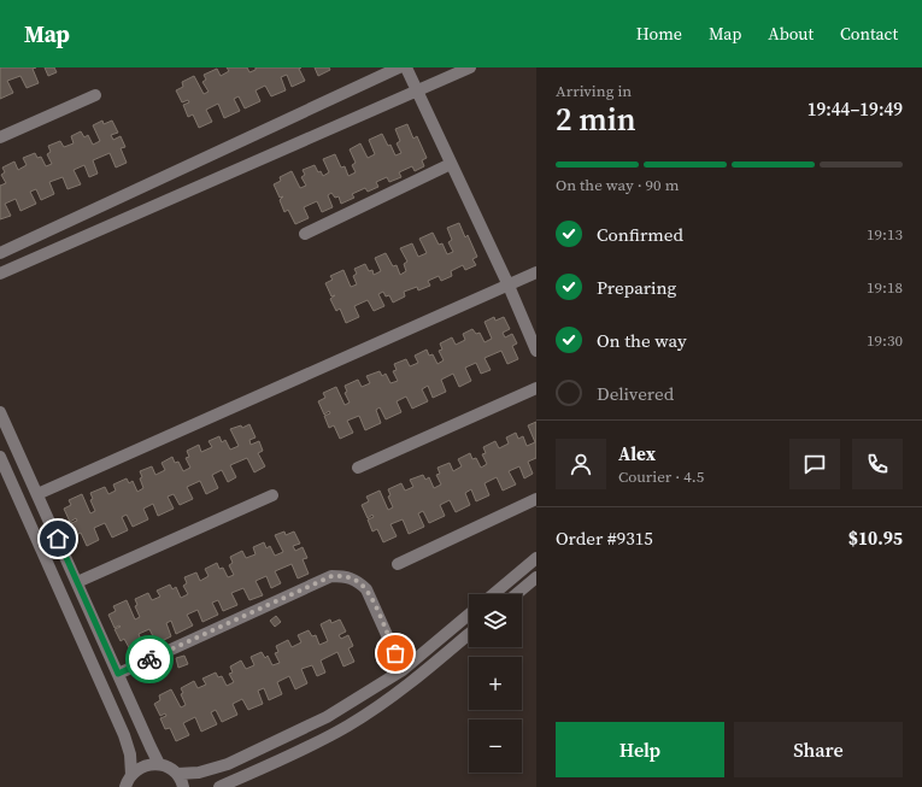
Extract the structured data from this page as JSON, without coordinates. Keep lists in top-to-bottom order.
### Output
{
  "page": {
    "header": "Map",
    "nav": [
      "Home",
      "Map",
      "About",
      "Contact"
    ],
    "heading": ["2 min", "Arriving in", "19:44–19:49"],
    "panel": [
      "Alex",
      "Courier · 4.5",
      "Order #9315",
      "$10.95"
    ],
    "bar": "On the way · 90 m",
    "list": [
      ["Confirmed", "19:13"],
      ["Preparing", "19:18"],
      ["On the way", "19:30"],
      "Delivered"
    ],
    "map_buttons": ["+", "−"],
    "buttons": ["Help", "Share"]
  }
}
